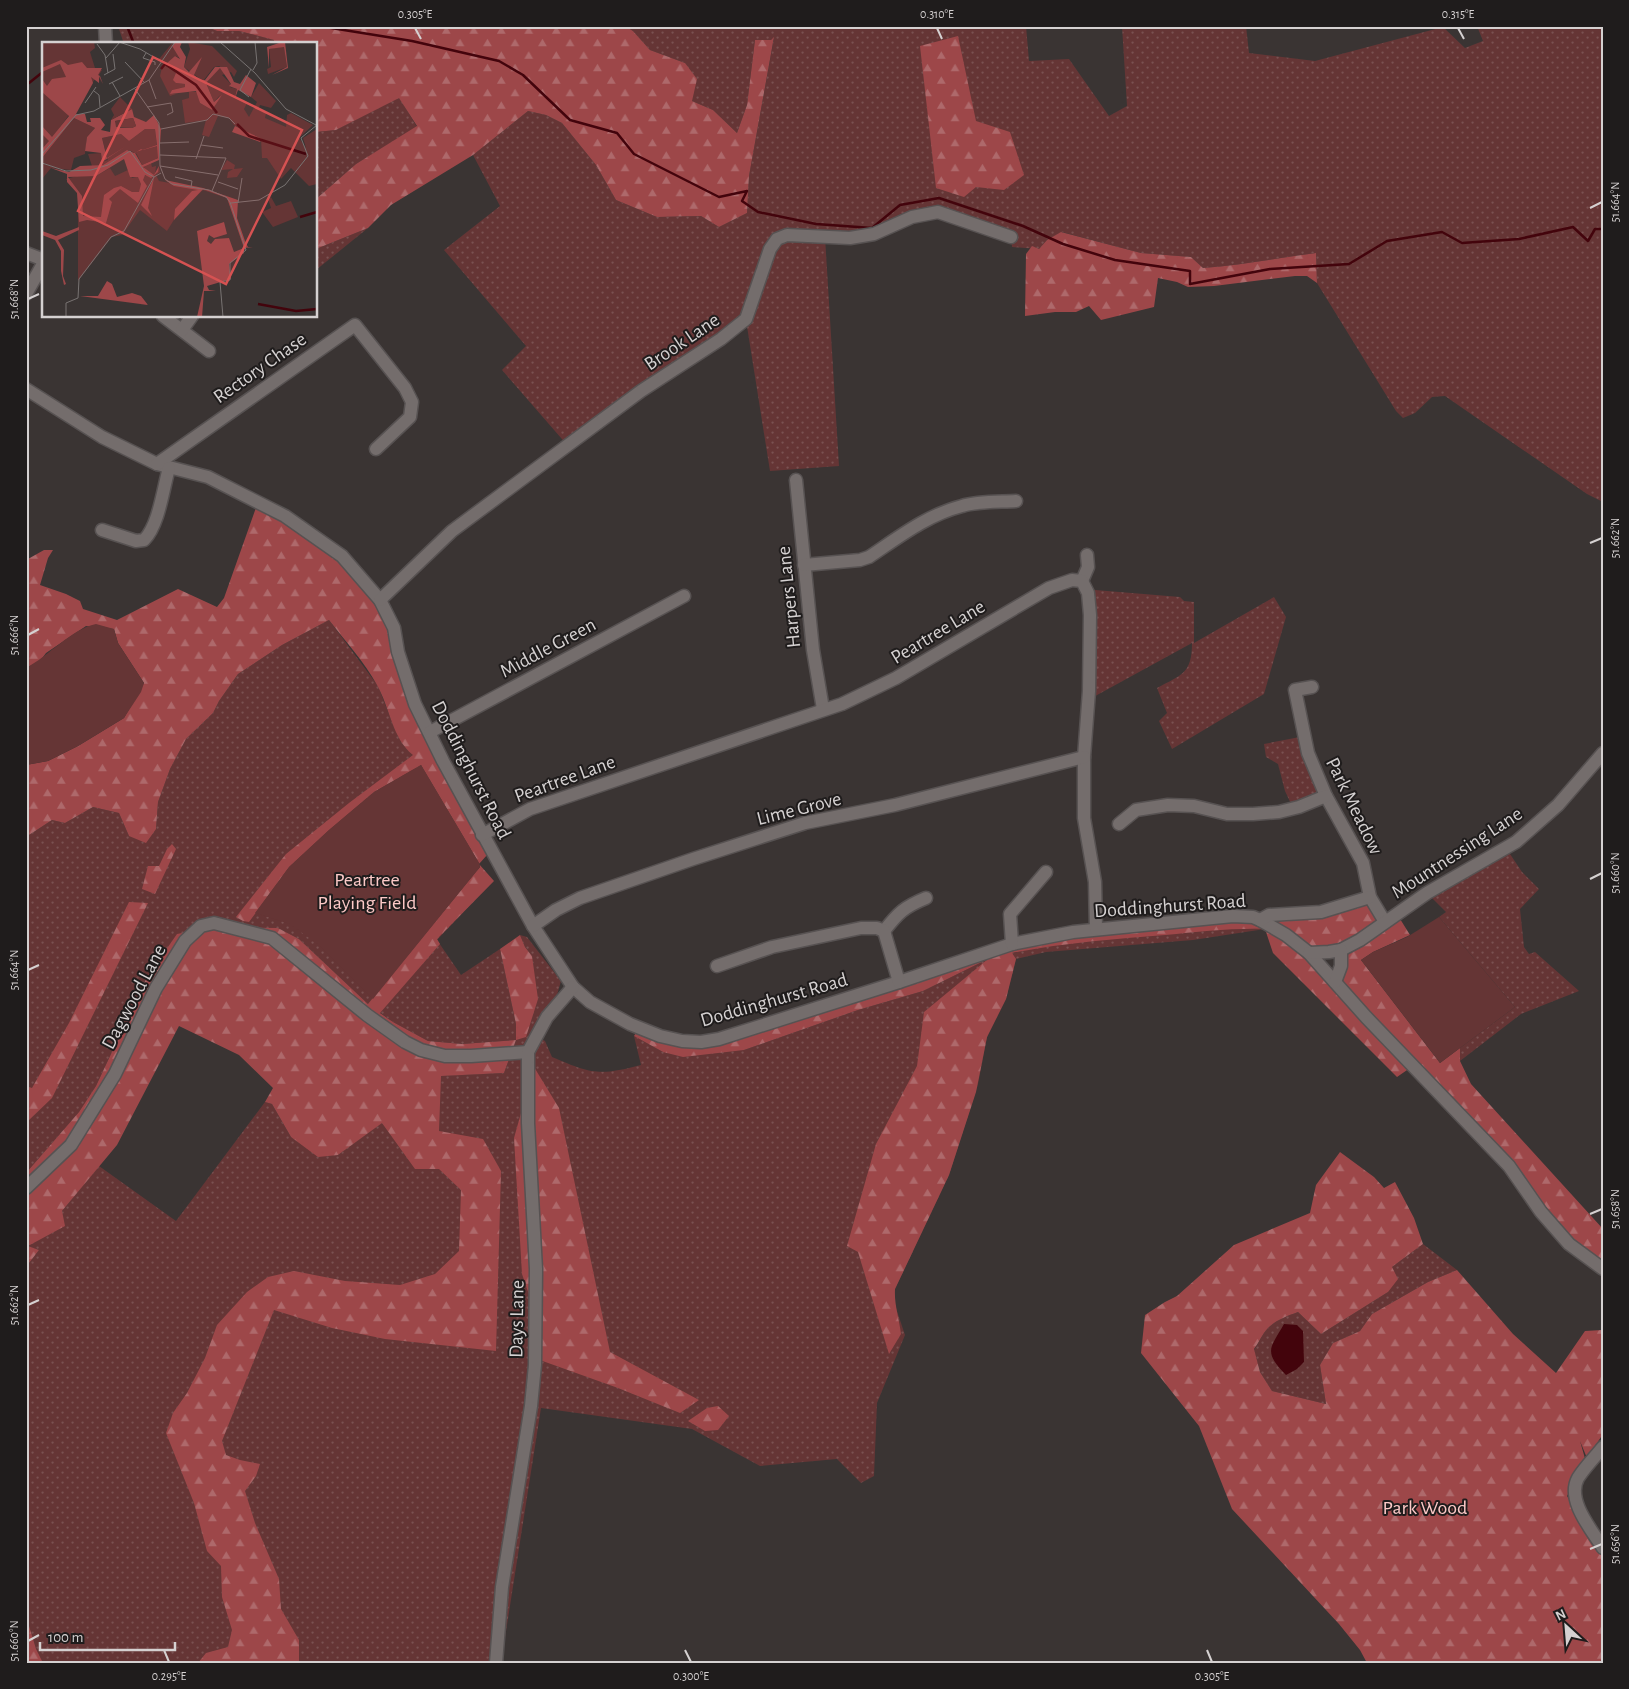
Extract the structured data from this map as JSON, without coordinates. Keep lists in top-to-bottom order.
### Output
{
  "streets": {
    "street": [
      "Brook Lane",
      "Rectory Chase",
      "Harpers Lane",
      "Peartree Lane",
      "Middle Green",
      "Doddinghurst Road",
      "Park Meadow",
      "Lime Grove",
      "Mountnessing Lane",
      "Dagwood Lane",
      "Days Lane"
    ]
  },
  "crossings": [
    ["Brook Lane", "Doddinghurst Road"],
    ["Rectory Chase", "Doddinghurst Road"],
    ["Harpers Lane", "Peartree Lane"],
    ["Peartree Lane", "Doddinghurst Road"],
    ["Middle Green", "Doddinghurst Road"],
    ["Doddinghurst Road", "Lime Grove"],
    ["Doddinghurst Road", "Mountnessing Lane"],
    ["Doddinghurst Road", "Days Lane"],
    ["Park Meadow", "Mountnessing Lane"],
    ["Dagwood Lane", "Days Lane"]
  ],
  "parks": ["Peartree Playing Field", "Park Wood"],
  "scale_bar": "100 m",
  "north": "top left",
  "coordinates": [
    "0.305°E",
    "0.310°E",
    "0.315°E",
    "51.664°N",
    "51.668°N",
    "51.662°N",
    "51.666°N",
    "51.660°N",
    "51.658°N",
    "51.656°N",
    "0.295°E",
    "0.300°E"
  ]
}
